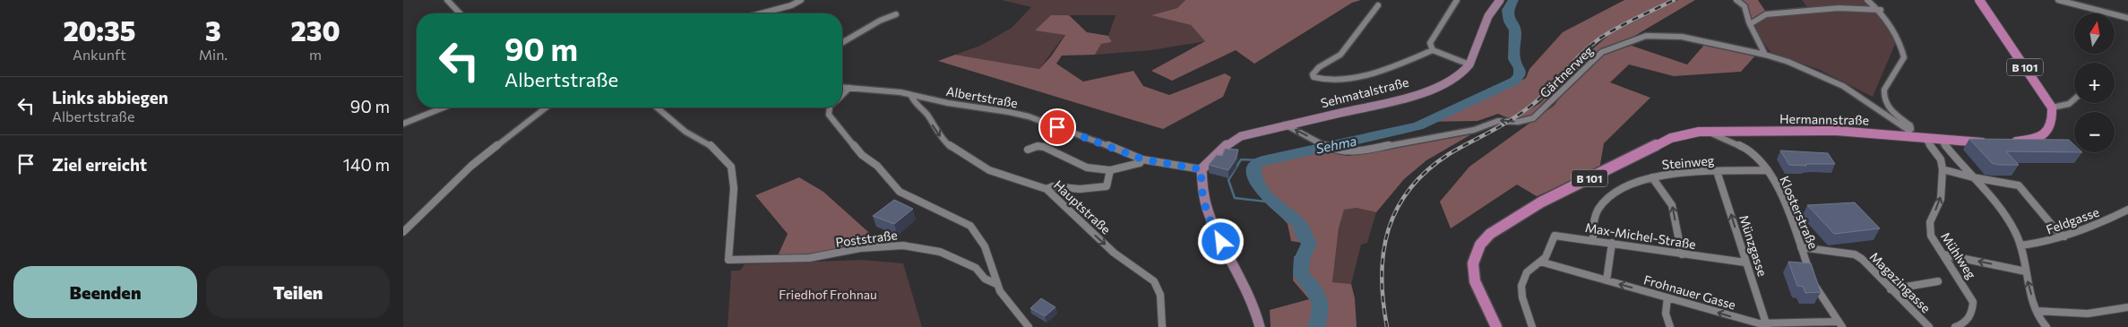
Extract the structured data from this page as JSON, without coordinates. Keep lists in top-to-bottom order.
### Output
{
  "streets": {
    "main road": ["B 101", "Sehmatalstraße", "Hermannstraße"],
    "street": [
      "Gärtnerweg",
      "Albertstraße",
      "Steinweg",
      "Hauptstraße",
      "Klosterstraße",
      "Feldgasse",
      "Max-Michel-Straße",
      "Poststraße",
      "Münzgasse",
      "Mühlweg",
      "Magazingasse",
      "Frohnauer Gasse"
    ]
  },
  "crossings": [
    ["B 101", "Hermannstraße"],
    ["B 101", "Klosterstraße"],
    ["Gärtnerweg", "Sehmatalstraße"],
    ["Gärtnerweg", "Hermannstraße"],
    ["Sehmatalstraße", "Albertstraße"],
    ["Albertstraße", "Hauptstraße"],
    ["Hermannstraße", "Klosterstraße"],
    ["Steinweg", "Klosterstraße"],
    ["Steinweg", "Max-Michel-Straße"],
    ["Steinweg", "Münzgasse"],
    ["Klosterstraße", "Magazingasse"],
    ["Klosterstraße", "Frohnauer Gasse"],
    ["Max-Michel-Straße", "Münzgasse"],
    ["Max-Michel-Straße", "Frohnauer Gasse"],
    ["Münzgasse", "Frohnauer Gasse"]
  ],
  "one_way": [
    "Gärtnerweg",
    "Hauptstraße",
    "Mühlweg",
    "Frohnauer Gasse"
  ],
  "water": ["Sehma"],
  "parks": ["Friedhof Frohnau"],
  "north": "top",
  "page": {
    "eta": [
      "20:35",
      "Ankunft",
      "3",
      "Min.",
      "230",
      "m"
    ],
    "map_buttons": ["+", "−"],
    "turn": ["90 m", "Albertstraße"],
    "list": [
      {
        "name": "Links abbiegen",
        "note": "Albertstraße",
        "value": "90 m"
      },
      {
        "name": "Ziel erreicht",
        "value": "140 m"
      }
    ],
    "buttons": ["Beenden", "Teilen"]
  }
}
